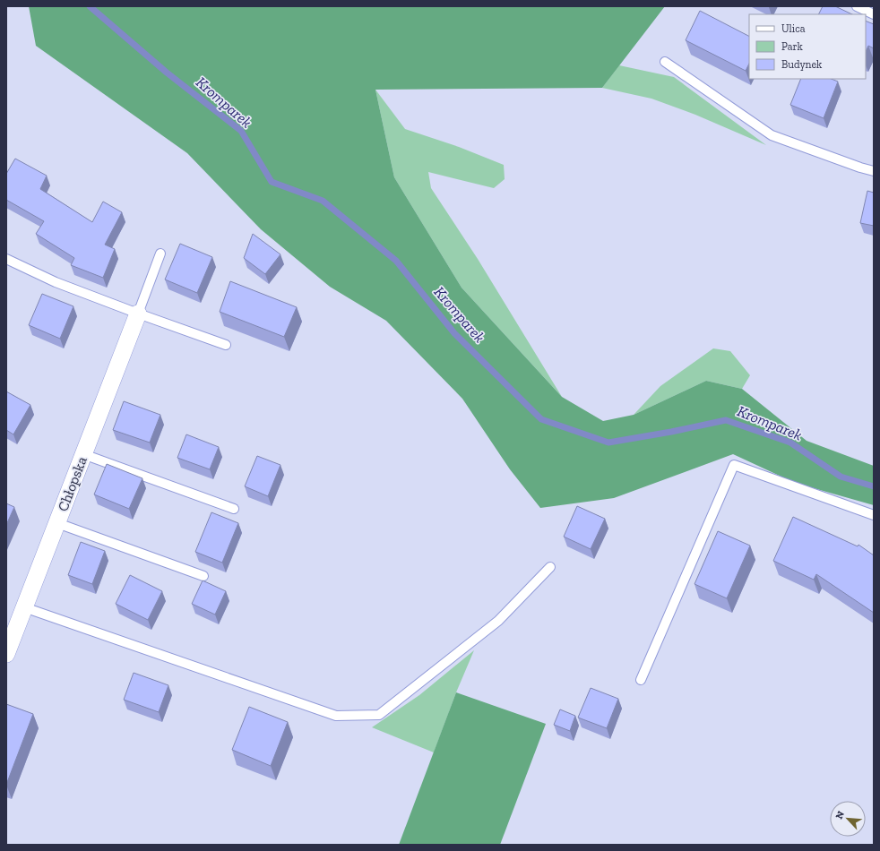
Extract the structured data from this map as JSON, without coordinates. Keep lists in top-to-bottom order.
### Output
{
  "streets": {
    "street": ["Chłopska"]
  },
  "water": ["Kromparek"],
  "legend": ["Ulica", "Park", "Budynek"],
  "north": "top left"
}
